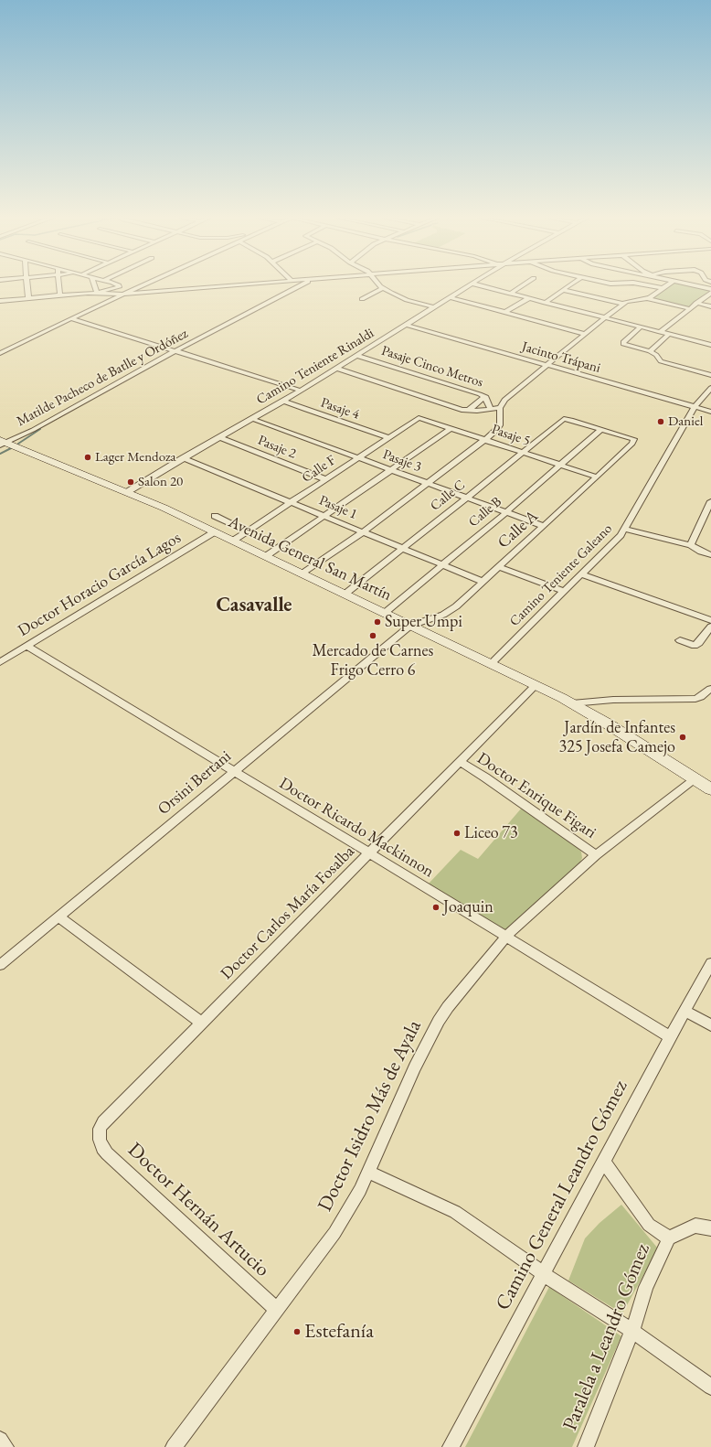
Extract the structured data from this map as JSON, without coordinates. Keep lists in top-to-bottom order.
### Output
{
  "streets": {
    "main road": ["Avenida General San Martín"],
    "street": [
      "Jacinto Trápani",
      "Camino Teniente Rinaldi",
      "Pasaje Cinco Metros",
      "Matilde Pacheco de Batlle y Ordóñez",
      "Pasaje 4",
      "Pasaje 5",
      "Pasaje 2",
      "Pasaje 3",
      "Calle F",
      "Calle C",
      "Pasaje 1",
      "Calle B",
      "Calle A",
      "Camino Teniente Galeano",
      "Doctor Horacio García Lagos",
      "Orsini Bertani",
      "Doctor Enrique Figari",
      "Doctor Ricardo Mackinnon",
      "Doctor Carlos María Fosalba",
      "Doctor Isidro Más de Ayala",
      "Camino General Leandro Gómez",
      "Doctor Hernán Artucio",
      "Paralela a Leandro Gómez"
    ]
  },
  "crossings": [
    ["Jacinto Trápani", "Camino Teniente Rinaldi"],
    ["Jacinto Trápani", "Camino Teniente Galeano"],
    ["Camino Teniente Rinaldi", "Pasaje Cinco Metros"],
    ["Camino Teniente Rinaldi", "Pasaje 4"],
    ["Camino Teniente Rinaldi", "Pasaje 2"],
    ["Camino Teniente Rinaldi", "Pasaje 3"],
    ["Camino Teniente Rinaldi", "Pasaje 1"],
    ["Camino Teniente Rinaldi", "Avenida General San Martín"],
    ["Matilde Pacheco de Batlle y Ordóñez", "Avenida General San Martín"],
    ["Pasaje 4", "Calle F"],
    ["Pasaje 5", "Calle F"],
    ["Pasaje 5", "Calle C"],
    ["Pasaje 5", "Calle B"],
    ["Pasaje 5", "Calle A"],
    ["Pasaje 2", "Calle F"],
    ["Pasaje 3", "Calle F"],
    ["Pasaje 3", "Calle C"],
    ["Pasaje 3", "Calle B"],
    ["Pasaje 3", "Calle A"],
    ["Calle F", "Pasaje 1"],
    ["Calle F", "Avenida General San Martín"],
    ["Calle C", "Pasaje 1"],
    ["Calle C", "Calle B"],
    ["Calle C", "Calle A"],
    ["Calle C", "Avenida General San Martín"],
    ["Pasaje 1", "Calle B"],
    ["Pasaje 1", "Calle A"],
    ["Calle B", "Calle A"],
    ["Calle B", "Avenida General San Martín"],
    ["Calle A", "Avenida General San Martín"],
    ["Calle A", "Orsini Bertani"],
    ["Avenida General San Martín", "Camino Teniente Galeano"],
    ["Avenida General San Martín", "Doctor Horacio García Lagos"],
    ["Avenida General San Martín", "Orsini Bertani"],
    ["Avenida General San Martín", "Doctor Carlos María Fosalba"],
    ["Avenida General San Martín", "Doctor Isidro Más de Ayala"],
    ["Doctor Horacio García Lagos", "Doctor Ricardo Mackinnon"],
    ["Orsini Bertani", "Doctor Ricardo Mackinnon"],
    ["Doctor Enrique Figari", "Doctor Carlos María Fosalba"],
    ["Doctor Enrique Figari", "Doctor Isidro Más de Ayala"],
    ["Doctor Ricardo Mackinnon", "Doctor Carlos María Fosalba"],
    ["Doctor Ricardo Mackinnon", "Doctor Isidro Más de Ayala"],
    ["Doctor Ricardo Mackinnon", "Camino General Leandro Gómez"],
    ["Doctor Carlos María Fosalba", "Doctor Hernán Artucio"],
    ["Doctor Isidro Más de Ayala", "Doctor Hernán Artucio"]
  ],
  "districts": ["Casavalle"],
  "places": [
    "Daniel",
    "Lager Mendoza",
    "Salon 20",
    "Super Umpi",
    "Mercado de Carnes Frigo Cerro 6",
    "Jardín de Infantes 325 Josefa Camejo",
    "Liceo 73",
    "Joaquin",
    "Estefanía"
  ]
}
